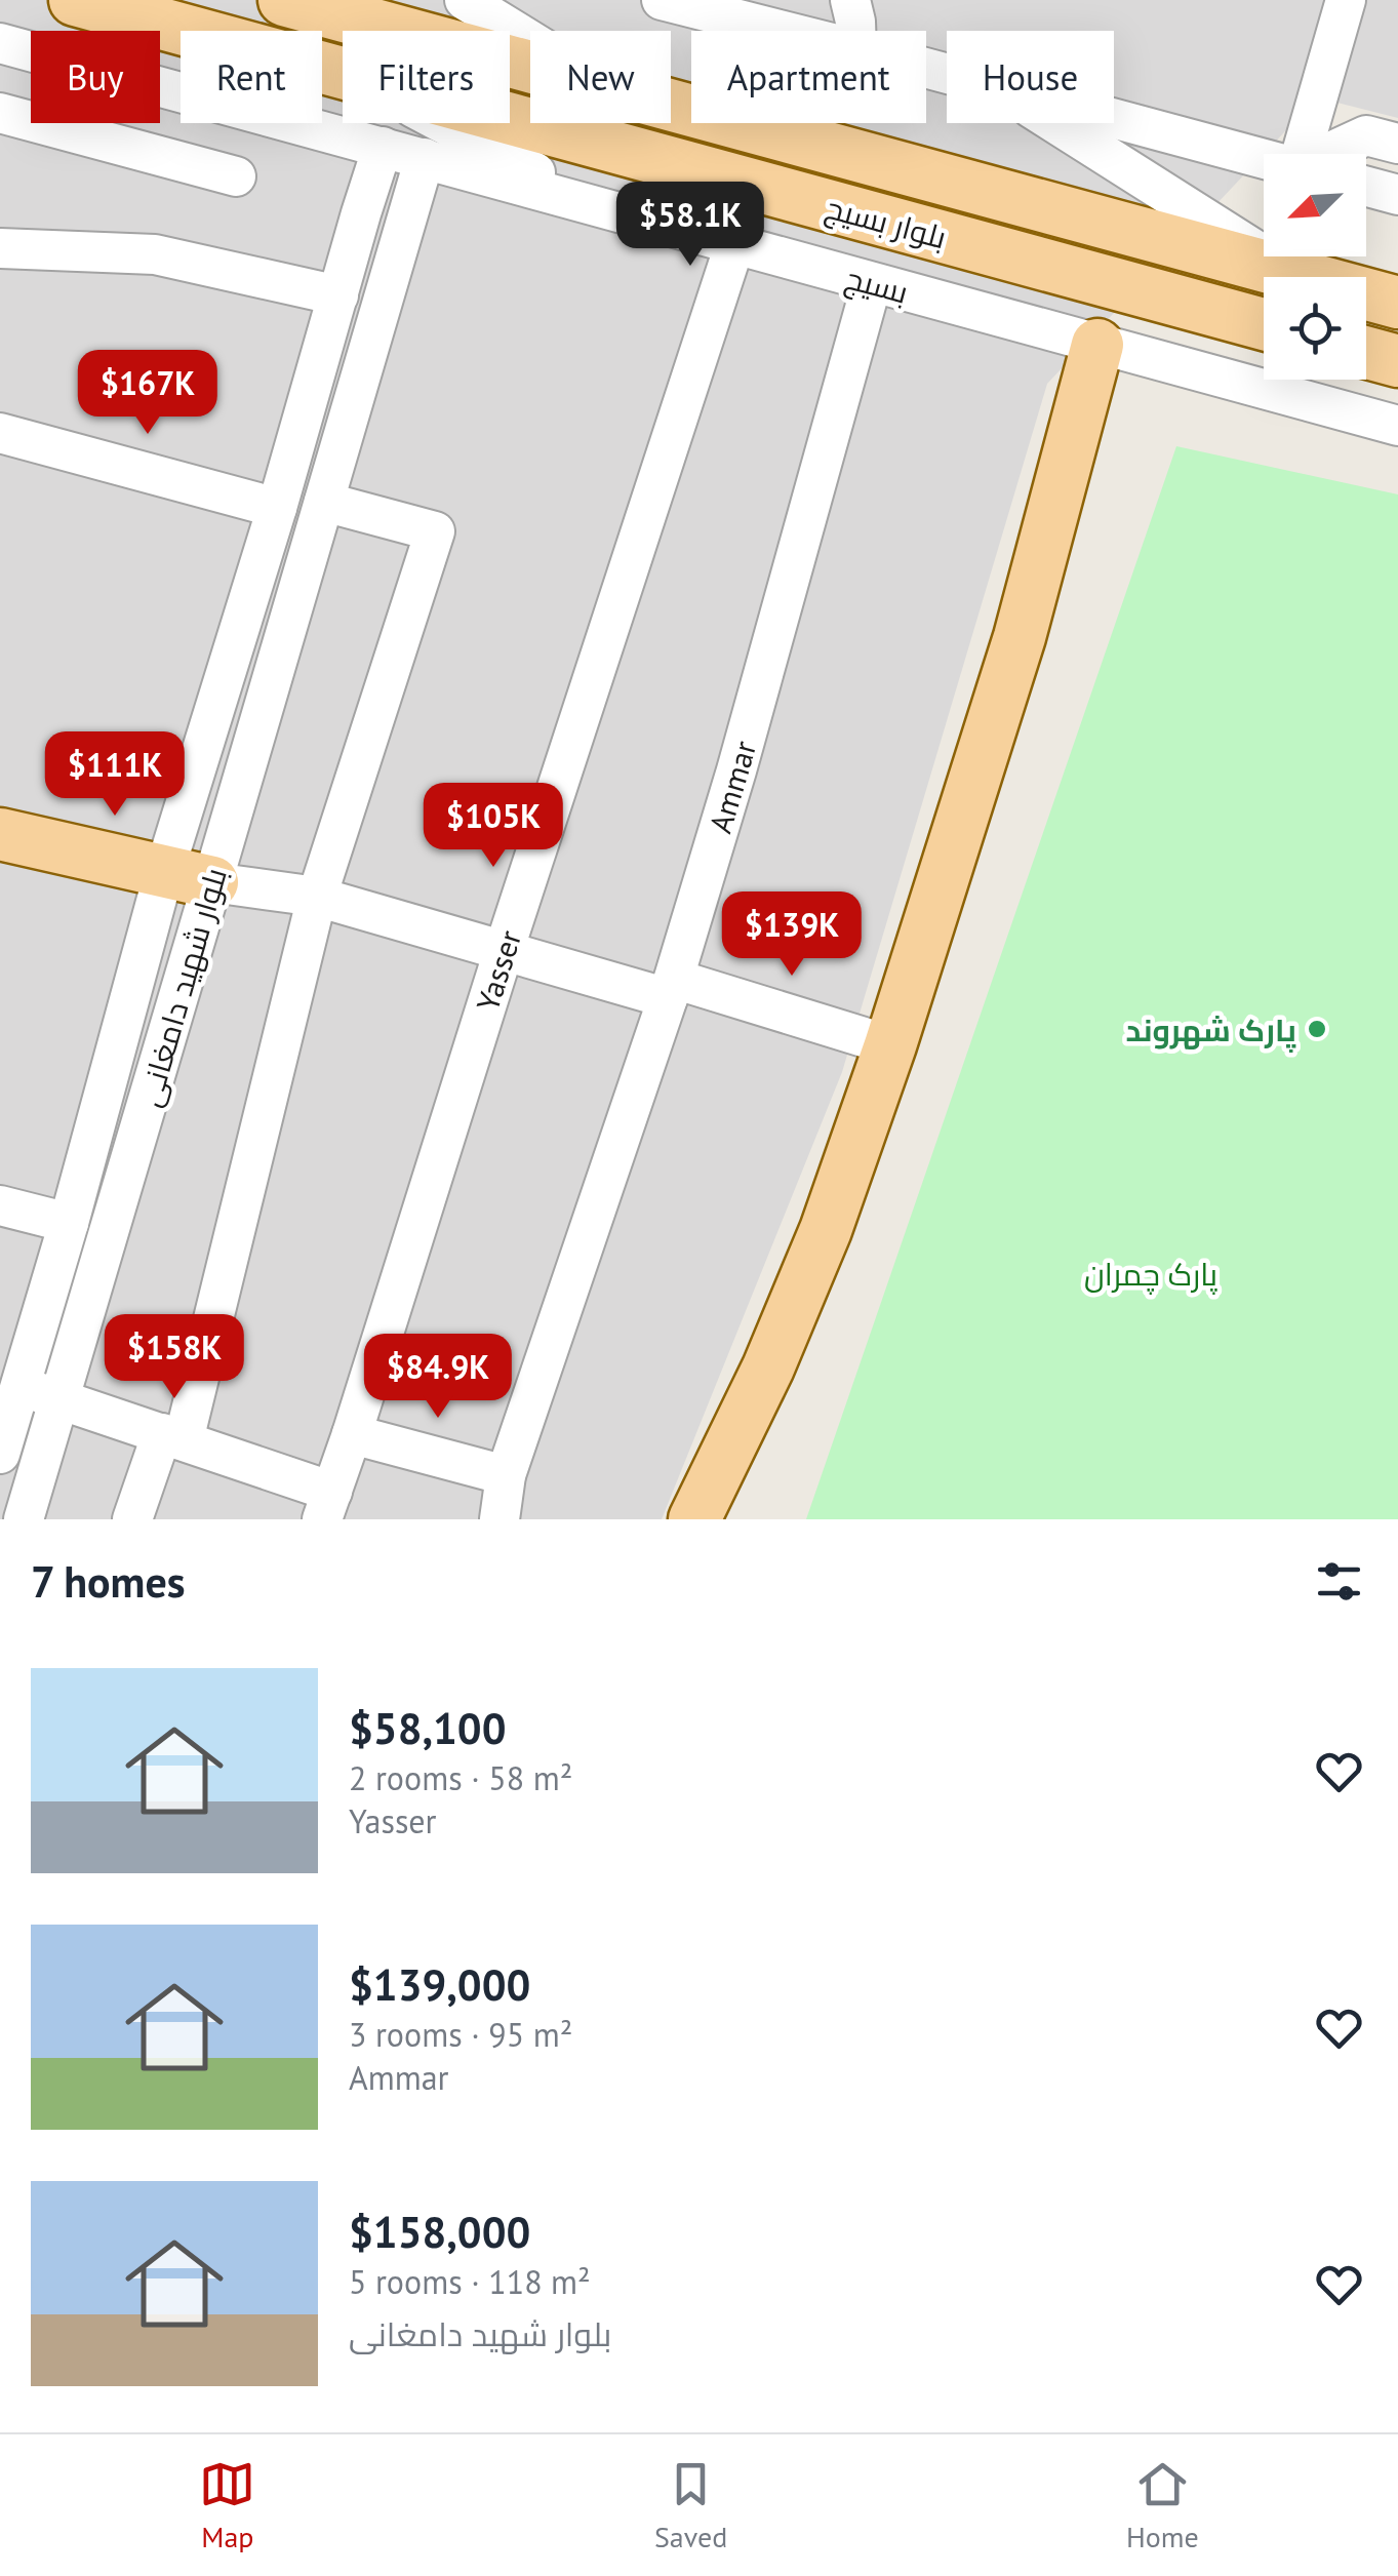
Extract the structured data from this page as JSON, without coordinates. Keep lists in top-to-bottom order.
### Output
{
  "streets": {
    "main road": ["بلوار بسیج"],
    "street": [
      "بسیج",
      "Ammar",
      "Yasser",
      "بلوار شهید دامغانی"
    ]
  },
  "crossings": [
    ["بسیج", "Ammar"],
    ["بسیج", "Yasser"],
    ["بسیج", "بلوار شهید دامغانی"]
  ],
  "parks": ["پارک چمران"],
  "places": ["پارک شهروند"],
  "north": "bottom left",
  "page": {
    "chip": [
      "Buy",
      "Rent",
      "Filters",
      "New",
      "Apartment",
      "House"
    ],
    "price": [
      "$58.1K",
      "$167K",
      "$111K",
      "$105K",
      "$139K",
      "$158K",
      "$84.9K"
    ],
    "heading": "7 homes",
    "list": [
      {
        "name": "$58,100",
        "note": "2 rooms · 58 m² · Yasser"
      },
      {
        "name": "$139,000",
        "note": "3 rooms · 95 m² · Ammar"
      },
      {
        "name": "$158,000",
        "note": "5 rooms · 118 m² · بلوار شهید دامغانی"
      }
    ],
    "tabs": ["Map", "Saved", "Home"]
  }
}
